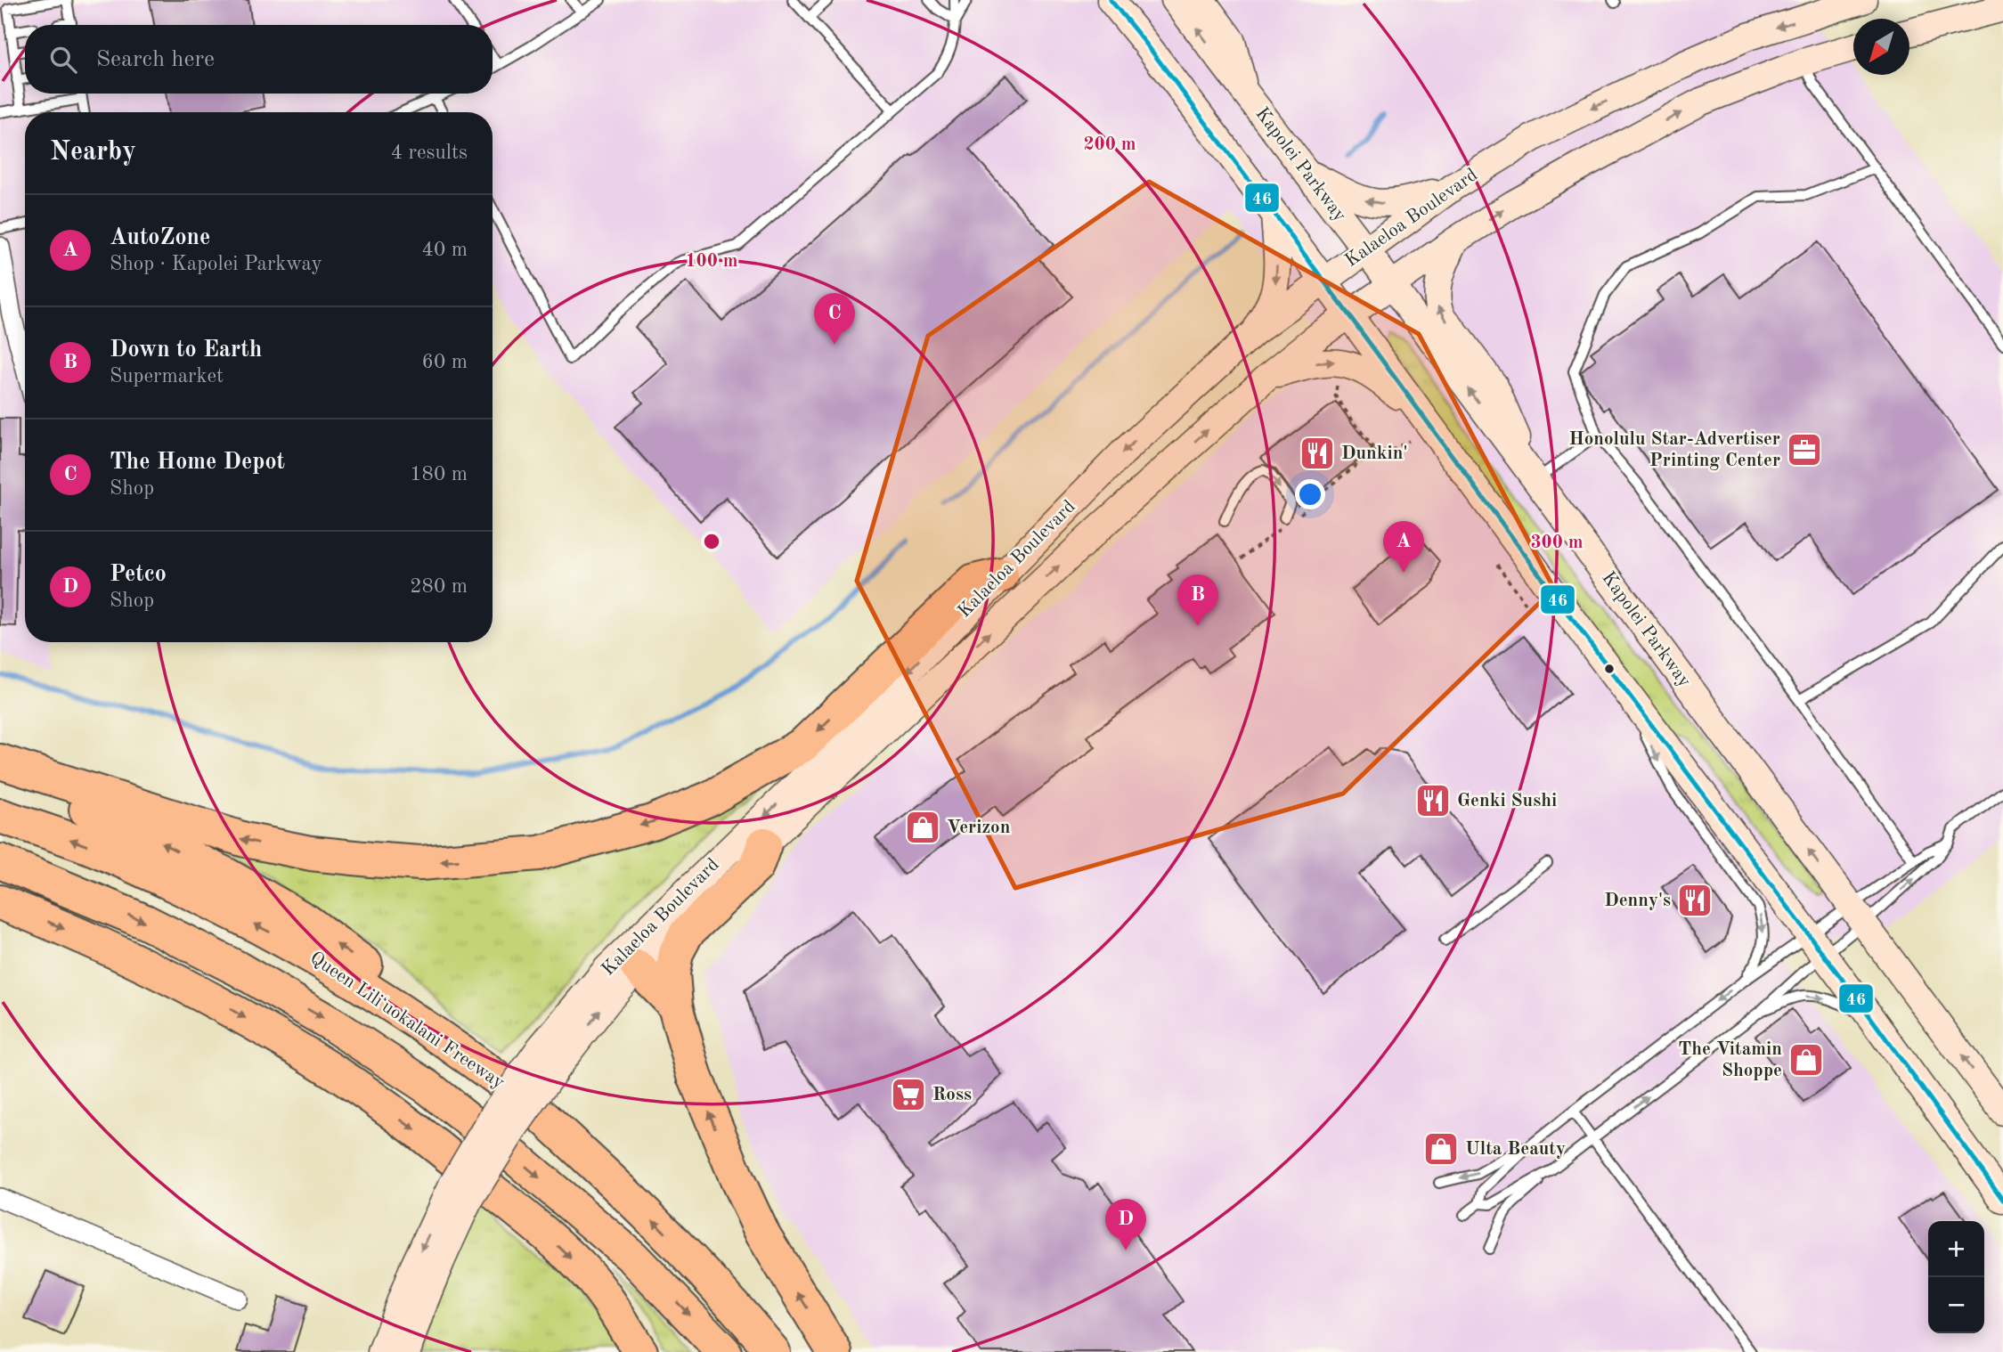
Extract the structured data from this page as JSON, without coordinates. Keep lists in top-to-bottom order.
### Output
{
  "streets": {
    "highway": ["Queen Liliʻuokalani Freeway"],
    "main road": ["Kapolei Parkway", "Kalaeloa Boulevard"]
  },
  "crossings": [
    ["Kapolei Parkway", "Kalaeloa Boulevard"]
  ],
  "places": {
    "office": ["Honolulu Star-Advertiser Printing Center"],
    "restaurant": ["Dunkin'", "Genki Sushi", "Denny's"],
    "shop": ["Verizon", "The Vitamin Shoppe", "Ulta Beauty"],
    "supermarket": ["Ross"]
  },
  "lines": ["transit line 46"],
  "north": "bottom left",
  "page": {
    "search": "Search here",
    "heading": ["Nearby", "4 results"],
    "list": [
      {
        "mark": "A",
        "name": "AutoZone",
        "note": "Shop · Kapolei Parkway",
        "value": "40 m"
      },
      {
        "mark": "B",
        "name": "Down to Earth",
        "note": "Supermarket",
        "value": "60 m"
      },
      {
        "mark": "C",
        "name": "The Home Depot",
        "note": "Shop",
        "value": "180 m"
      },
      {
        "mark": "D",
        "name": "Petco",
        "note": "Shop",
        "value": "280 m"
      }
    ],
    "pins": [
      "C",
      "A",
      "B",
      "D"
    ],
    "map_buttons": ["+", "−"]
  },
  "rings": ["200 m", "100 m", "300 m"]
}
